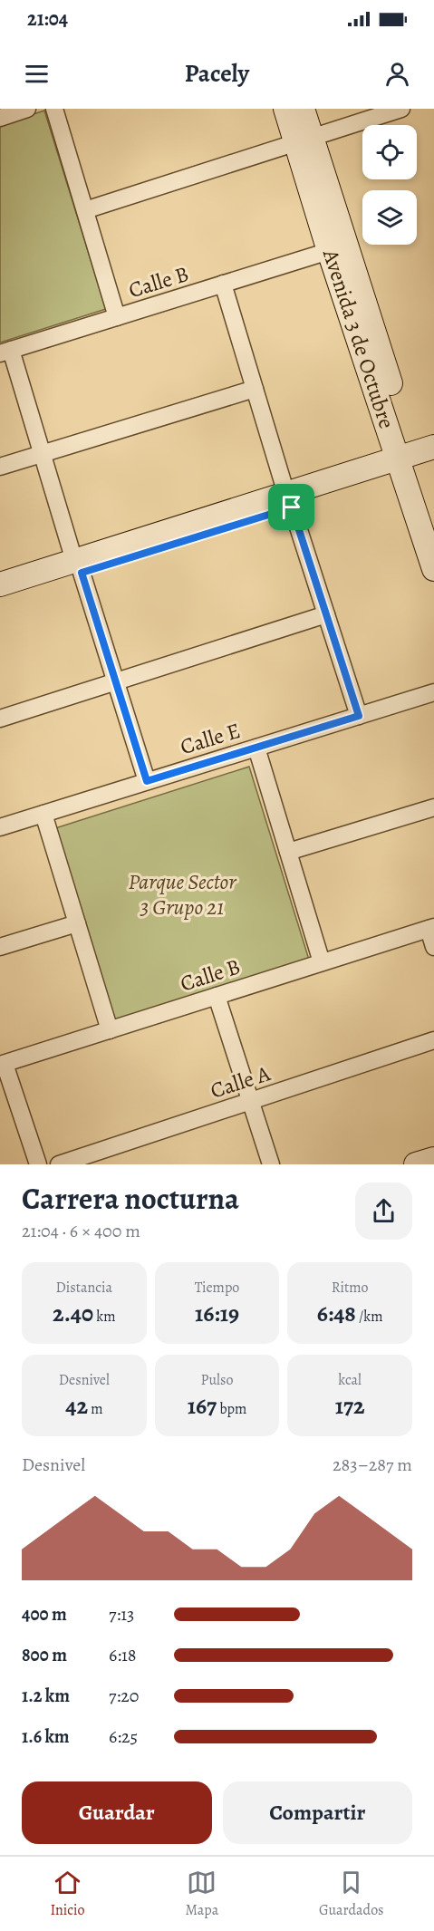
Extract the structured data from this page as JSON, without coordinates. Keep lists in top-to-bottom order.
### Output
{
  "streets": {
    "street": [
      "Calle B",
      "Avenida 3 de Octubre",
      "Calle E",
      "Calle A"
    ]
  },
  "crossings": [
    ["Calle B", "Avenida 3 de Octubre"]
  ],
  "parks": ["Parque Sector 3 Grupo 21"],
  "page": {
    "status": "21:04",
    "header": "Pacely",
    "heading": ["Carrera nocturna", "21:04 · 6 × 400 m"],
    "stats": [
      ["Distancia", "2.40 km"],
      ["Tiempo", "16:19"],
      ["Ritmo", "6:48 /km"],
      ["Desnivel", "42 m"],
      ["Pulso", "167 bpm"],
      ["kcal", "172"]
    ],
    "chart": ["Desnivel", "283–287 m"],
    "list": [
      {
        "name": "400 m",
        "note": "7:13"
      },
      {
        "name": "800 m",
        "note": "6:18"
      },
      {
        "name": "1.2 km",
        "note": "7:20"
      },
      {
        "name": "1.6 km",
        "note": "6:25"
      }
    ],
    "buttons": ["Guardar", "Compartir"],
    "tabs": ["Inicio", "Mapa", "Guardados"]
  }
}
